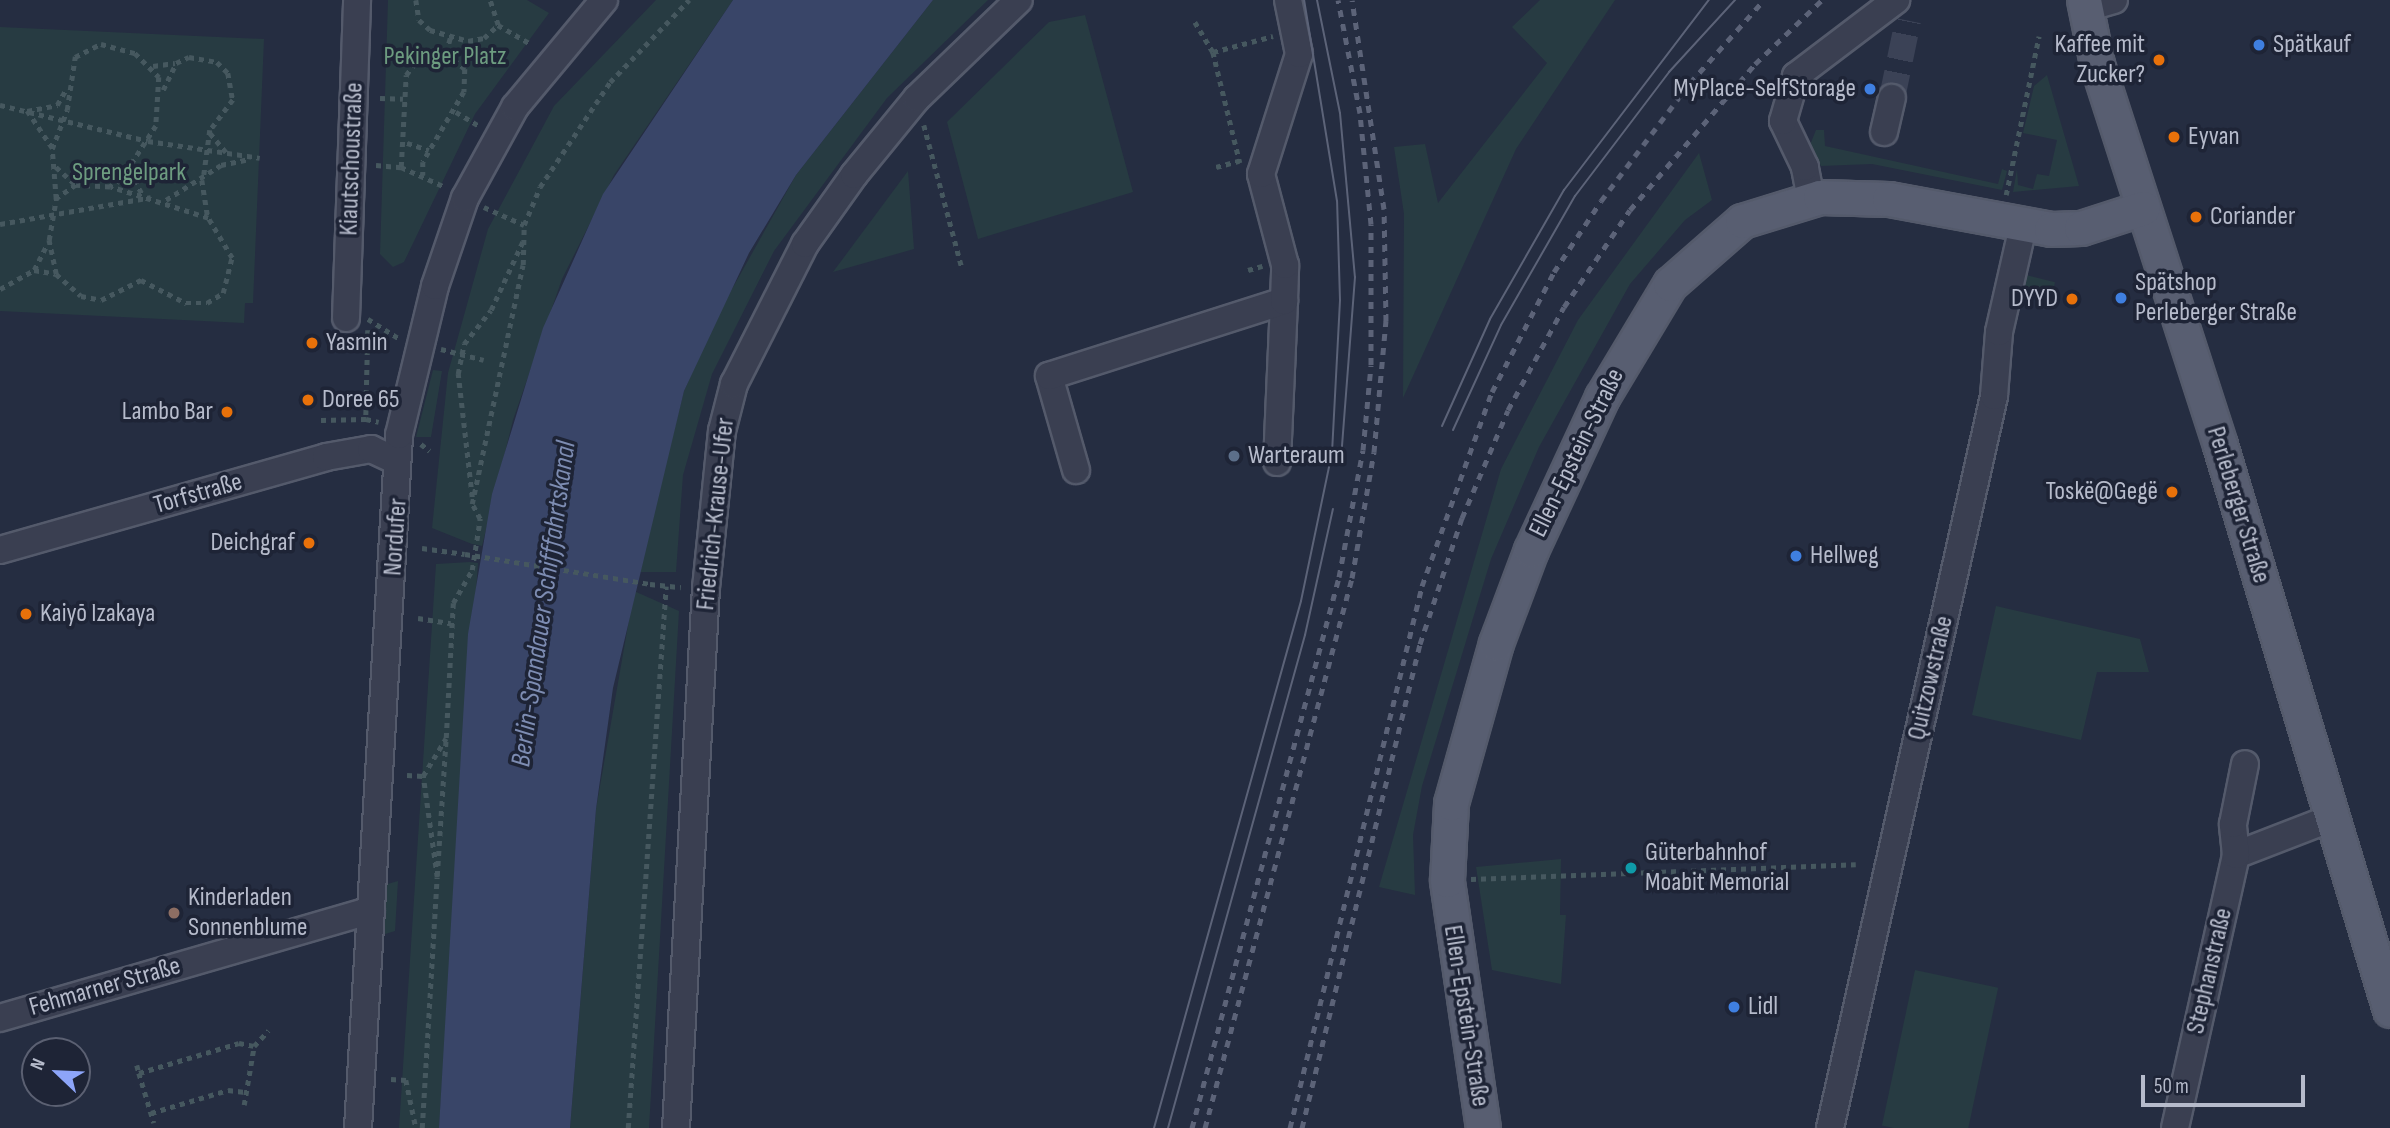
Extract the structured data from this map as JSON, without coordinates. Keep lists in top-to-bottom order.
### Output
{
  "streets": {
    "main road": ["Ellen-Epstein-Straße", "Perleberger Straße"],
    "street": [
      "Kiautschoustraße",
      "Torfstraße",
      "Friedrich-Krause-Ufer",
      "Nordufer",
      "Quitzowstraße",
      "Stephanstraße",
      "Fehmarner Straße"
    ]
  },
  "crossings": [
    ["Ellen-Epstein-Straße", "Perleberger Straße"],
    ["Ellen-Epstein-Straße", "Quitzowstraße"],
    ["Torfstraße", "Nordufer"],
    ["Nordufer", "Fehmarner Straße"]
  ],
  "water": ["Berlin-Spandauer Schifffahrtskanal"],
  "parks": ["Pekinger Platz", "Sprengelpark"],
  "places": [
    "Spätkauf",
    "Kaffee mit Zucker?",
    "MyPlace-SelfStorage",
    "Eyvan",
    "Coriander",
    "Spätshop Perleberger Straße",
    "DYYD",
    "Yasmin",
    "Doree 65",
    "Lambo Bar",
    "Warteraum",
    "Toskë@Gegë",
    "Deichgraf",
    "Hellweg",
    "Kaiyō Izakaya",
    "Güterbahnhof Moabit Memorial",
    "Kinderladen Sonnenblume",
    "Lidl"
  ],
  "scale_bar": "50 m",
  "north": "top left"
}
